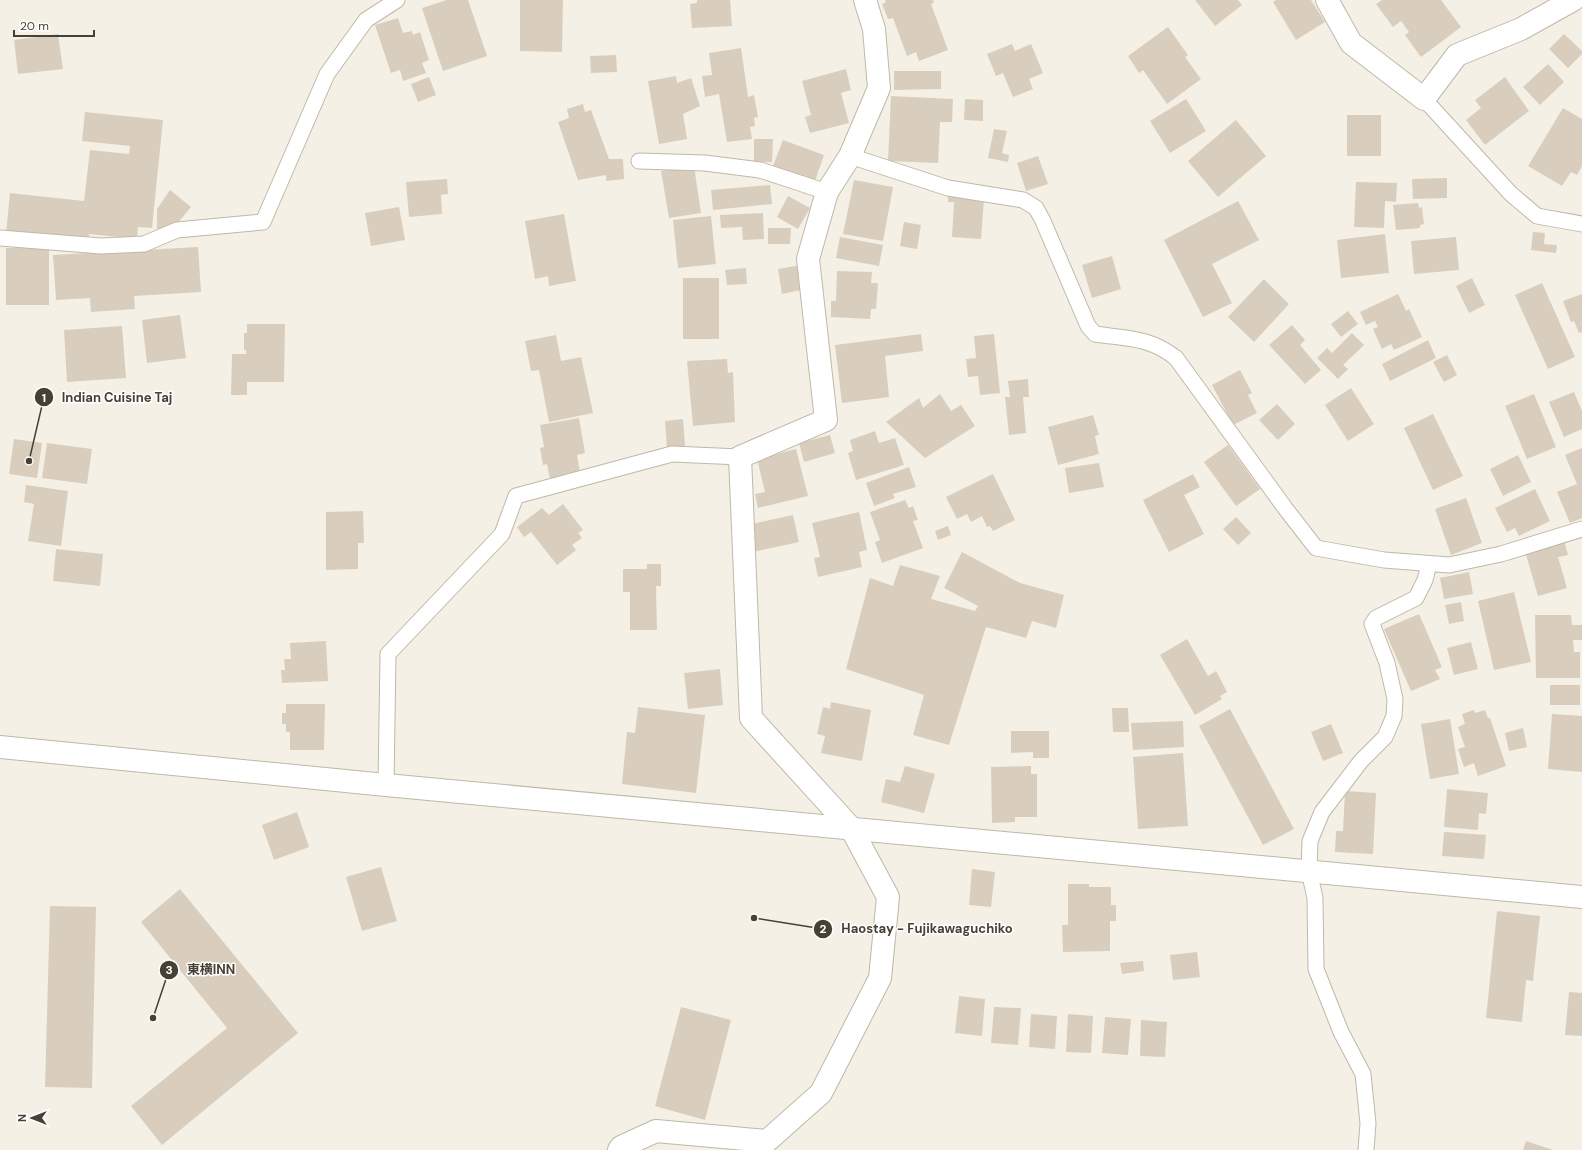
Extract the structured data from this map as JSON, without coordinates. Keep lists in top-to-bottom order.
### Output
{
  "places": ["Indian Cuisine Taj", "Haostay - Fujikawaguchiko", "東横INN"],
  "scale_bar": "20 m",
  "north": "left"
}
